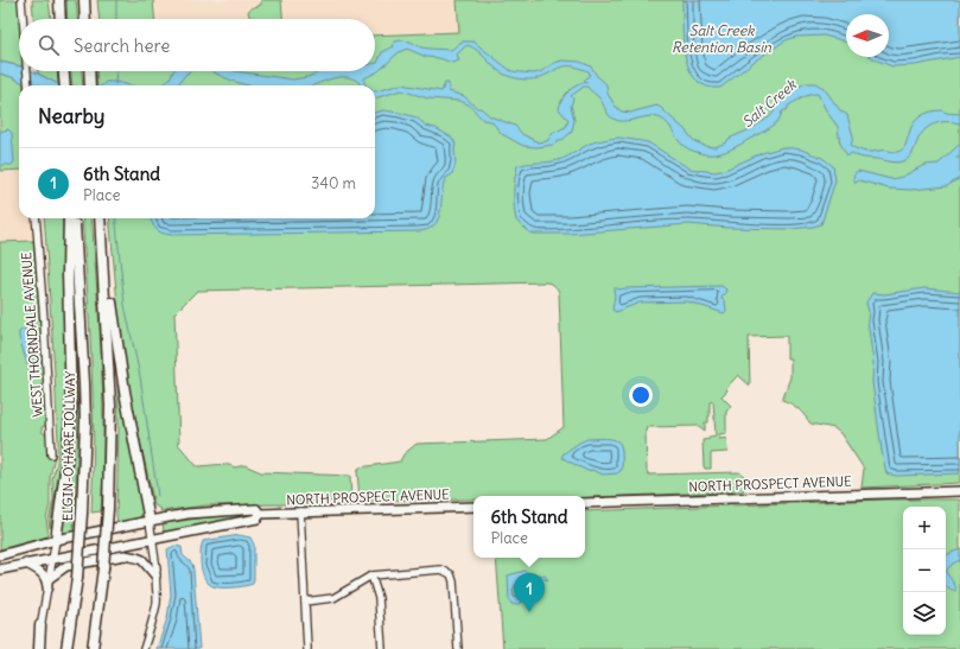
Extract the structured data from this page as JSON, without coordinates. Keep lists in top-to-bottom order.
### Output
{
  "streets": {
    "highway": ["ELGIN-O'HARE TOLLWAY"],
    "main road": ["NORTH PROSPECT AVENUE"],
    "street": ["WEST THORNDALE AVENUE"]
  },
  "water": ["Salt Creek Retention Basin", "Salt Creek"],
  "north": "left",
  "page": {
    "search": "Search here",
    "heading": "Nearby",
    "list": [
      {
        "mark": "1",
        "name": "6th Stand",
        "note": "Place",
        "value": "340 m"
      }
    ],
    "popup": ["6th Stand", "Place"],
    "map_buttons": ["+", "−"],
    "pins": "1"
  }
}
